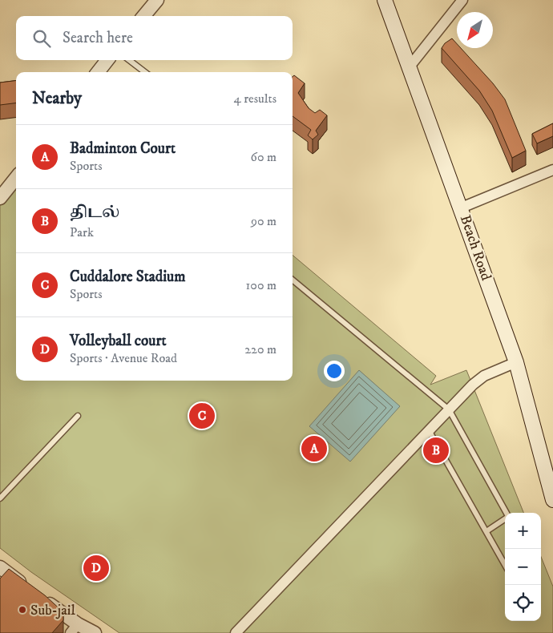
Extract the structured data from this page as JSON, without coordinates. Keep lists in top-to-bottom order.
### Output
{
  "streets": {
    "main road": ["Beach Road"]
  },
  "places": ["Sub-jail"],
  "north": "bottom left",
  "page": {
    "search": "Search here",
    "heading": ["Nearby", "4 results"],
    "list": [
      {
        "mark": "A",
        "name": "Badminton Court",
        "note": "Sports",
        "value": "60 m"
      },
      {
        "mark": "B",
        "name": "திடல்",
        "note": "Park",
        "value": "90 m"
      },
      {
        "mark": "C",
        "name": "Cuddalore Stadium",
        "note": "Sports",
        "value": "100 m"
      },
      {
        "mark": "D",
        "name": "Volleyball court",
        "note": "Sports · Avenue Road",
        "value": "220 m"
      }
    ],
    "pins": [
      "C",
      "A",
      "B",
      "D"
    ],
    "map_buttons": ["+", "−"]
  }
}
